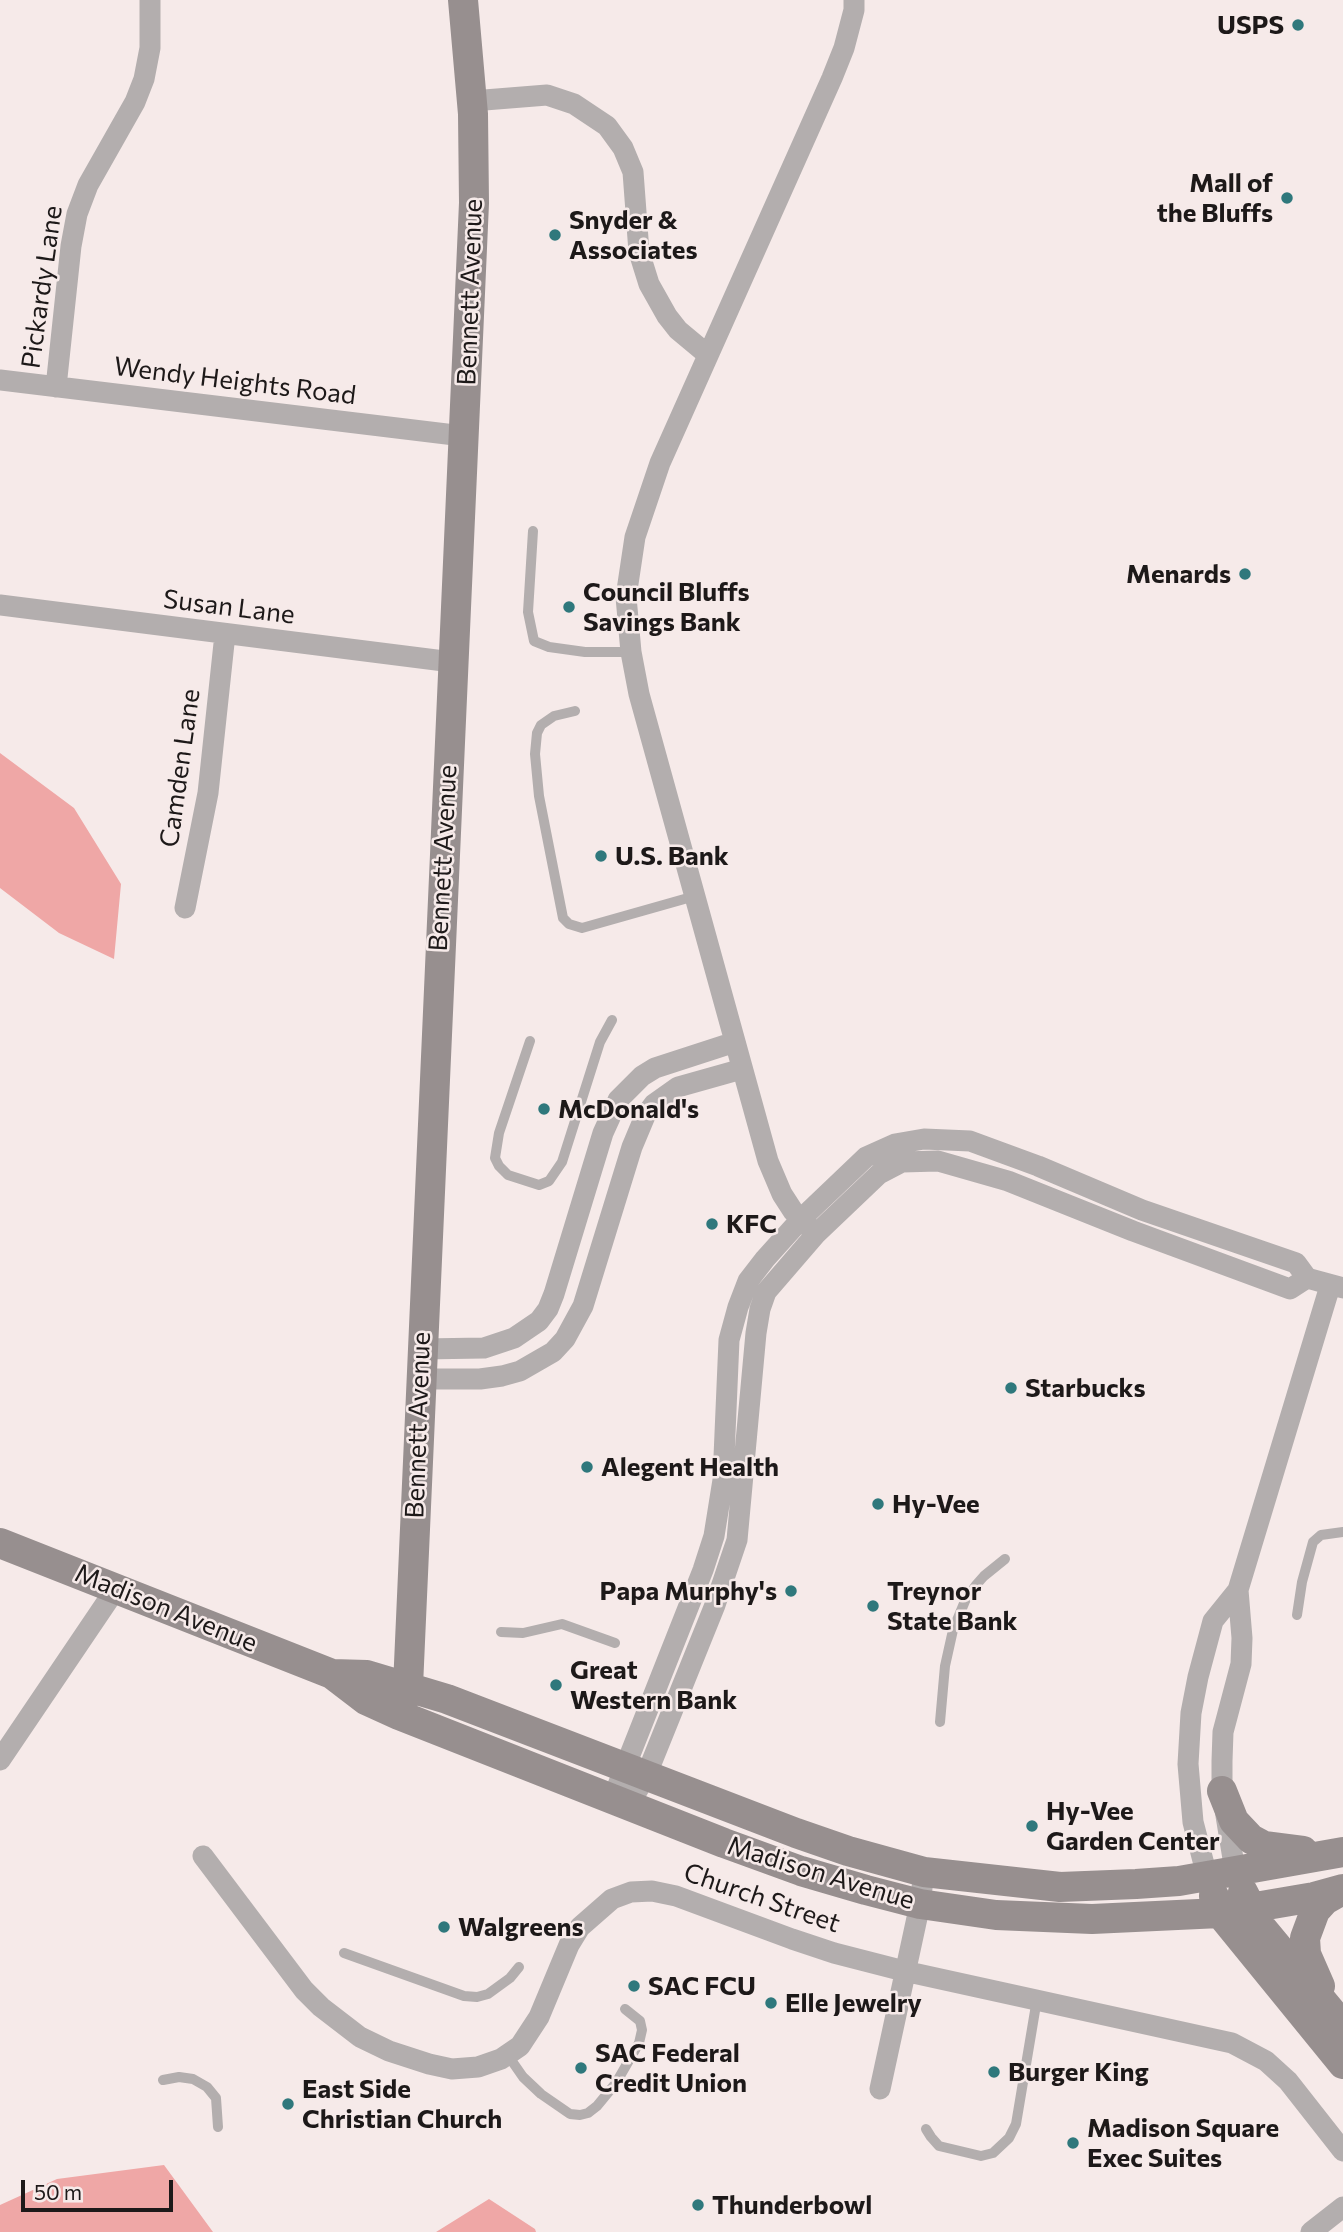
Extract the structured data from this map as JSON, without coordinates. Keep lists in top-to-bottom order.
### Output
{
  "streets": {
    "main road": ["Bennett Avenue", "Madison Avenue"],
    "street": [
      "Pickardy Lane",
      "Wendy Heights Road",
      "Susan Lane",
      "Camden Lane",
      "Church Street"
    ]
  },
  "crossings": [
    ["Pickardy Lane", "Wendy Heights Road"],
    ["Bennett Avenue", "Wendy Heights Road"],
    ["Bennett Avenue", "Susan Lane"],
    ["Bennett Avenue", "Madison Avenue"],
    ["Susan Lane", "Camden Lane"]
  ],
  "places": [
    "USPS",
    "Mall of the Bluffs",
    "Snyder & Associates",
    "Menards",
    "Council Bluffs Savings Bank",
    "U.S. Bank",
    "McDonald's",
    "KFC",
    "Starbucks",
    "Alegent Health",
    "Hy-Vee",
    "Papa Murphy's",
    "Treynor State Bank",
    "Great Western Bank",
    "Hy-Vee Garden Center",
    "Walgreens",
    "SAC FCU",
    "Elle Jewelry",
    "SAC Federal Credit Union",
    "Burger King",
    "East Side Christian Church",
    "Madison Square Exec Suites",
    "Thunderbowl"
  ],
  "scale_bar": "50 m"
}
